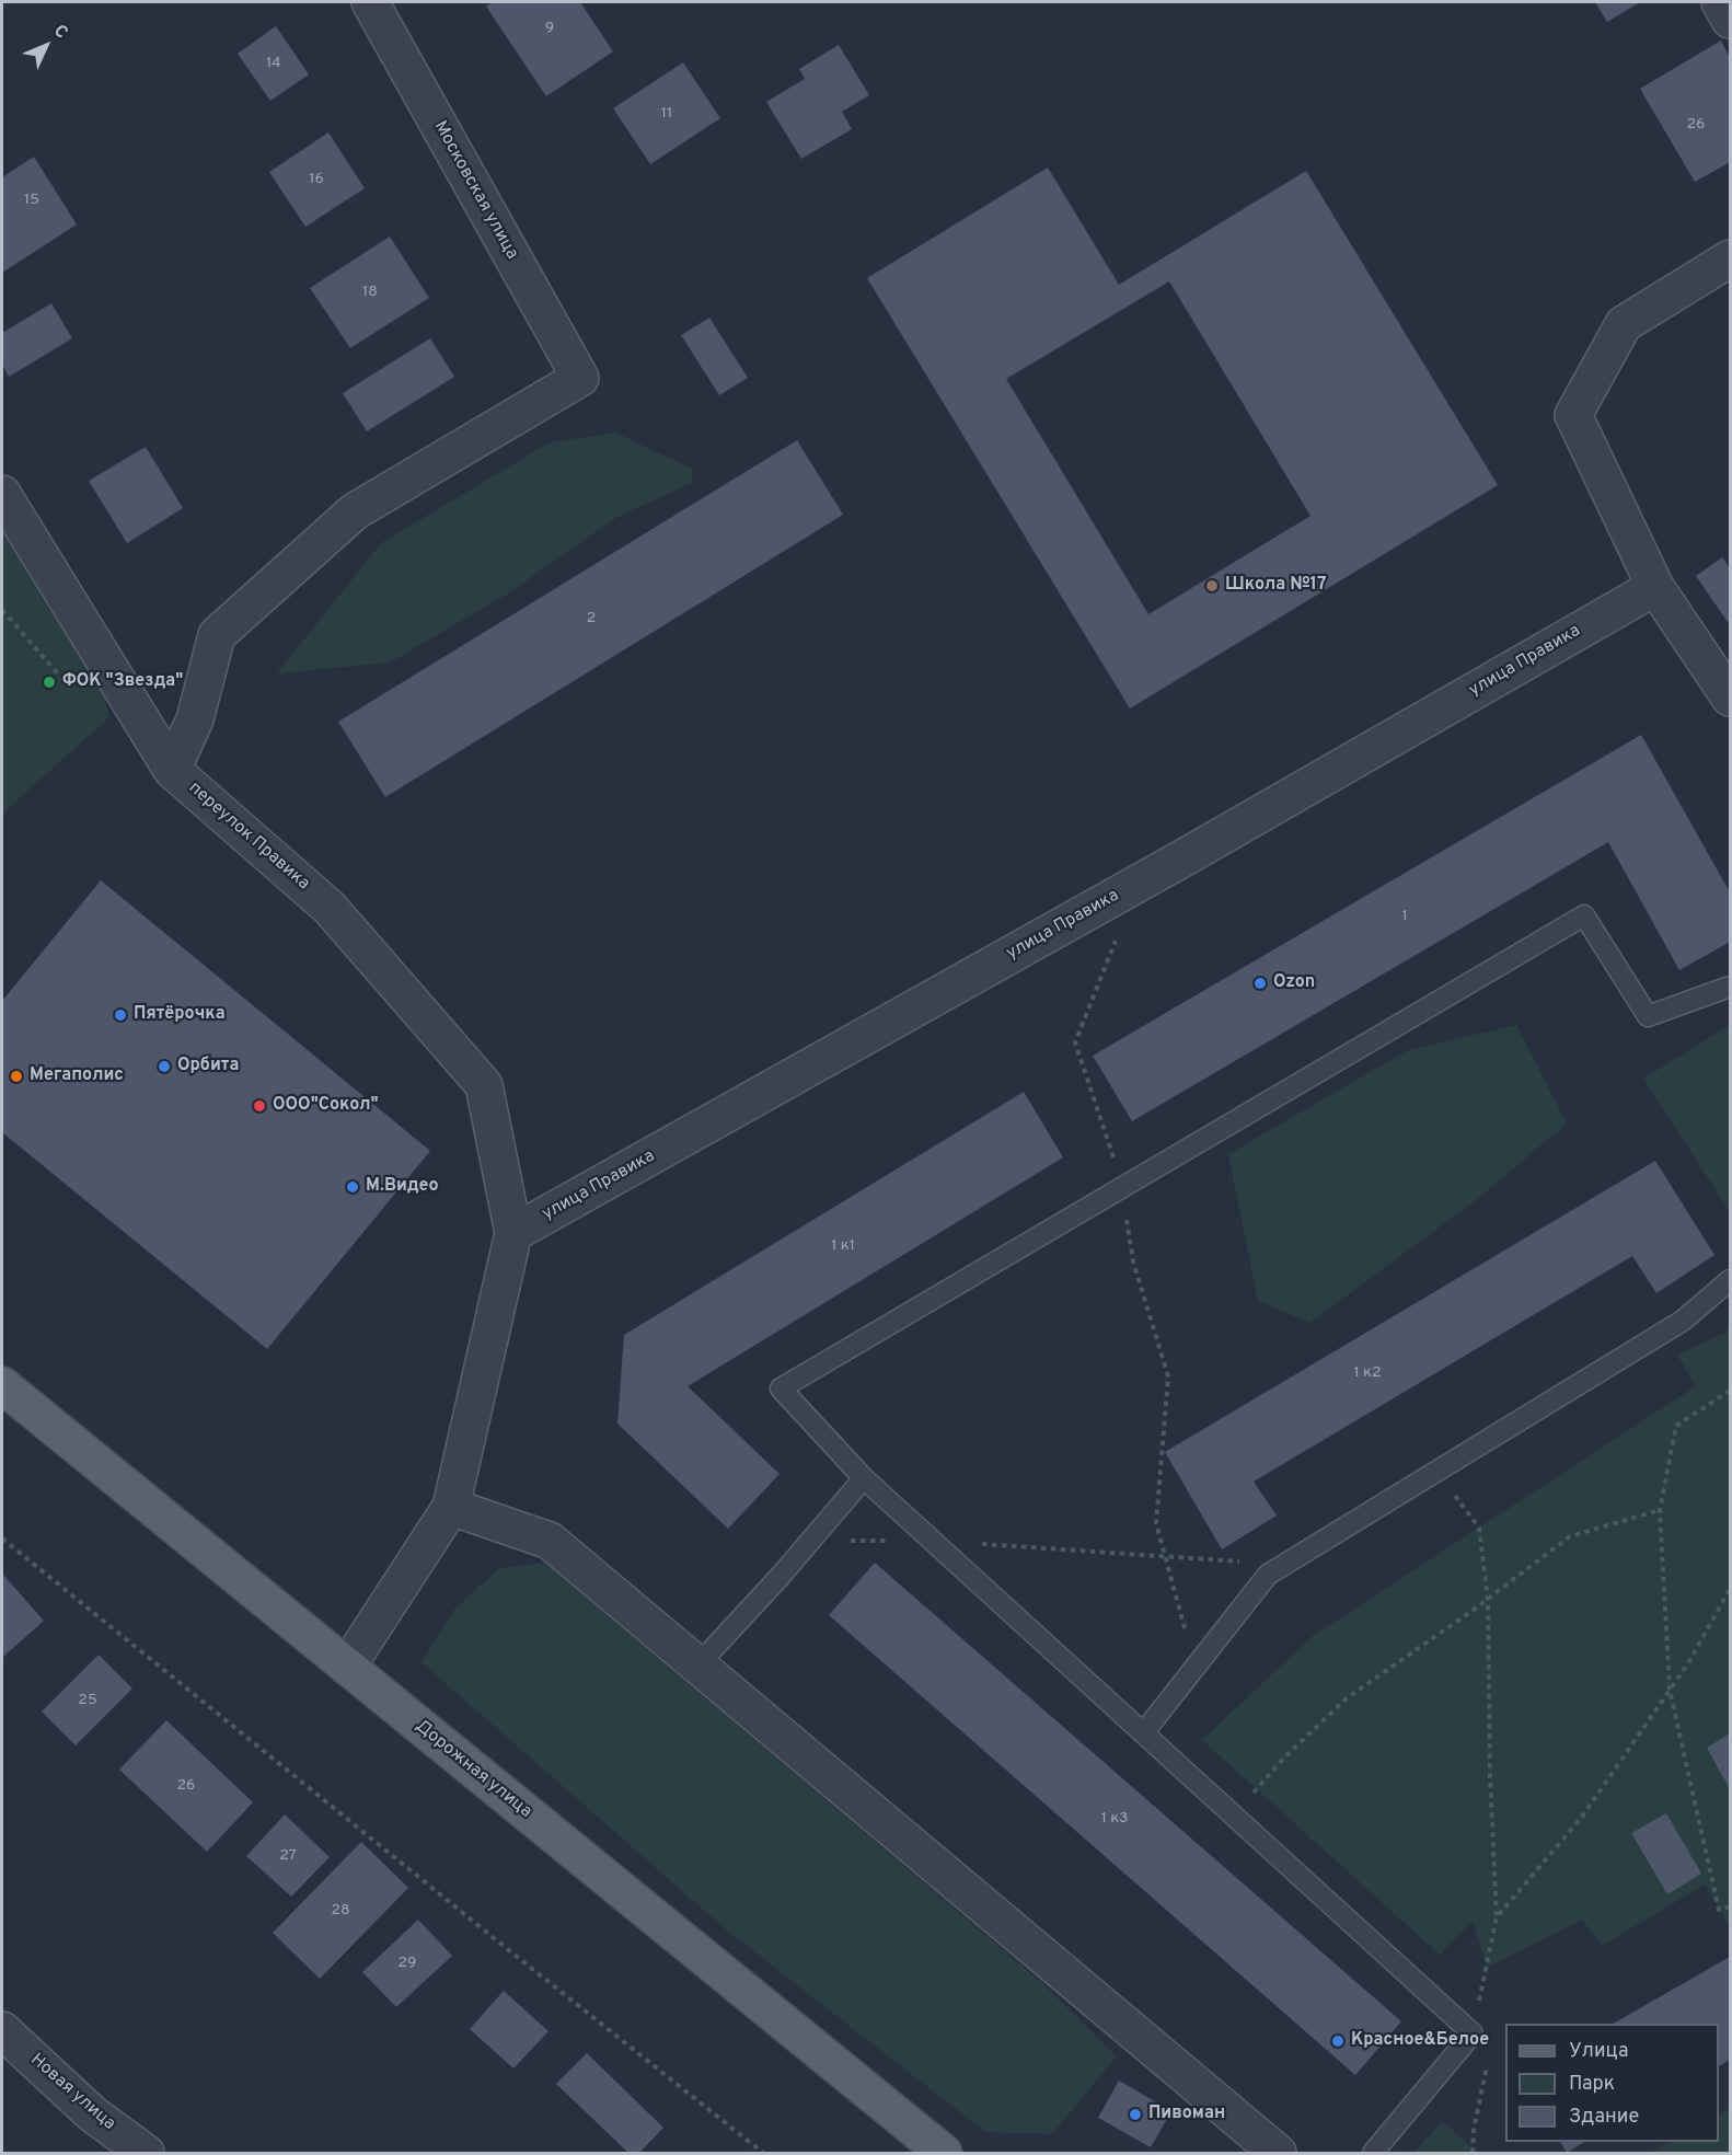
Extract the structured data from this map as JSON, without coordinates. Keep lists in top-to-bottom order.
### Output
{
  "streets": {
    "main road": ["Дорожная улица"],
    "street": [
      "Московская улица",
      "улица Правика",
      "переулок Правика",
      "Новая улица"
    ]
  },
  "crossings": [
    ["Московская улица", "переулок Правика"],
    ["улица Правика", "переулок Правика"]
  ],
  "places": [
    "Школа №17",
    "ФОК \"Звезда\"",
    "Ozon",
    "Пятёрочка",
    "Орбита",
    "Мегаполис",
    "ООО\"Сокол\"",
    "М.Видео",
    "Красное&Белое",
    "Пивоман"
  ],
  "house_numbers": [
    "9",
    "14",
    "11",
    "26",
    "16",
    "15",
    "18",
    "2",
    "1",
    "1 к1",
    "1 к2",
    "25",
    "26",
    "1 к3",
    "27",
    "28",
    "29"
  ],
  "legend": ["Улица", "Парк", "Здание"],
  "north": "top right"
}
